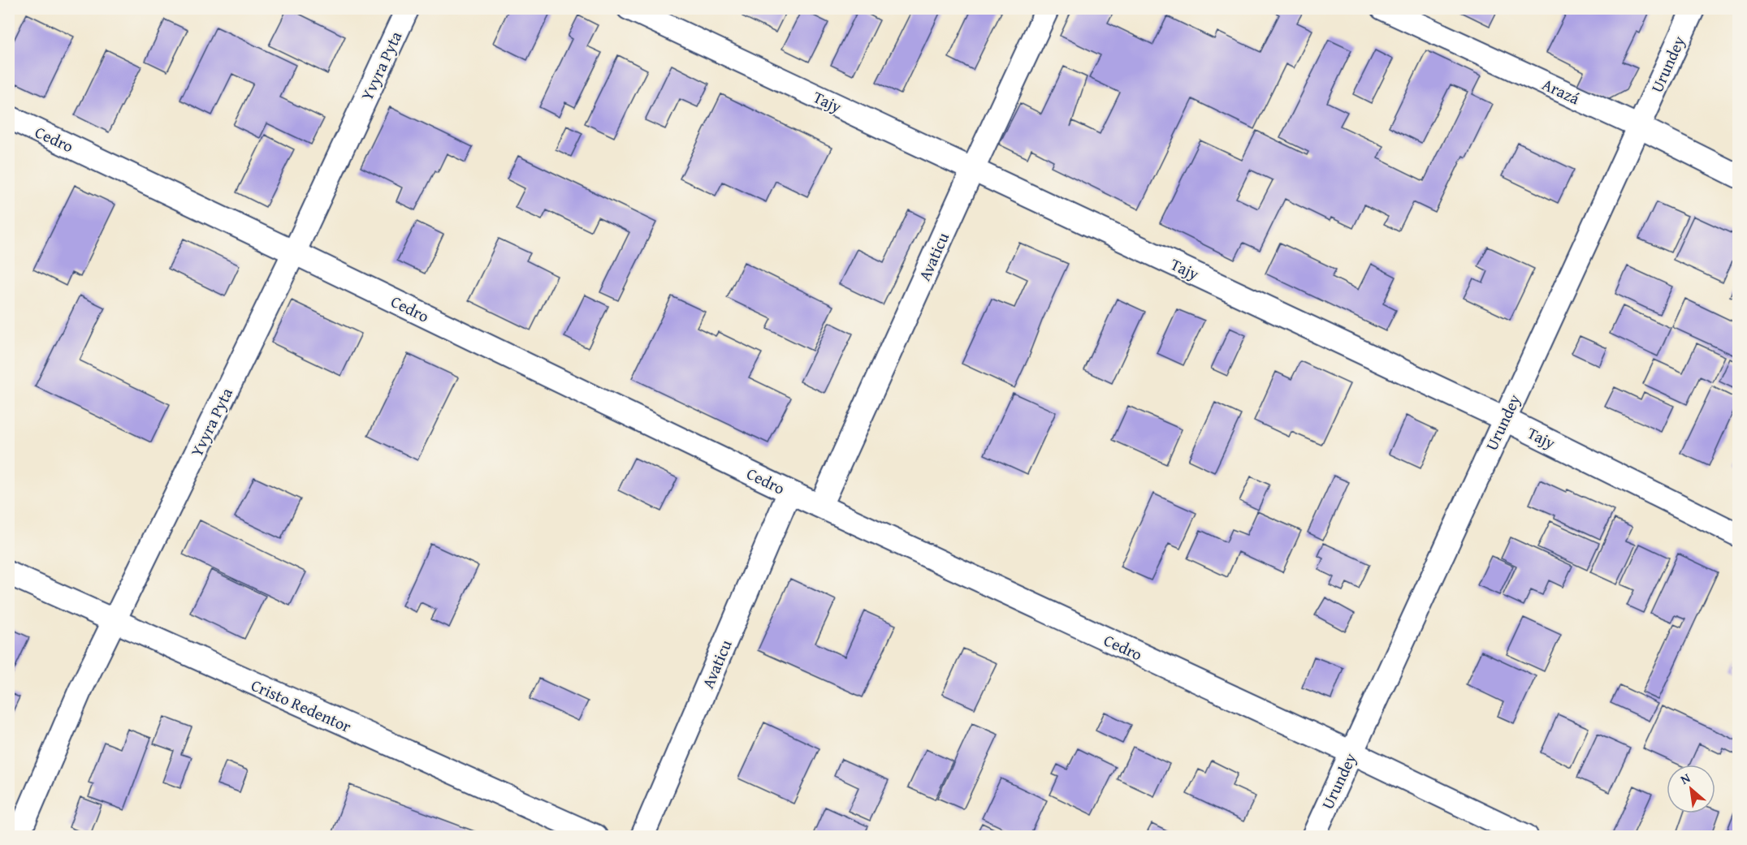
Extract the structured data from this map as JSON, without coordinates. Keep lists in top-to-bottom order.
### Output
{
  "streets": {
    "street": [
      "Urundey",
      "Yvyra Pyta",
      "Arazá",
      "Tajy",
      "Cedro",
      "Avaticu",
      "Cristo Redentor"
    ]
  },
  "crossings": [
    ["Urundey", "Arazá"],
    ["Urundey", "Tajy"],
    ["Urundey", "Cedro"],
    ["Yvyra Pyta", "Cedro"],
    ["Yvyra Pyta", "Cristo Redentor"],
    ["Tajy", "Avaticu"],
    ["Cedro", "Avaticu"]
  ],
  "north": "top left"
}
